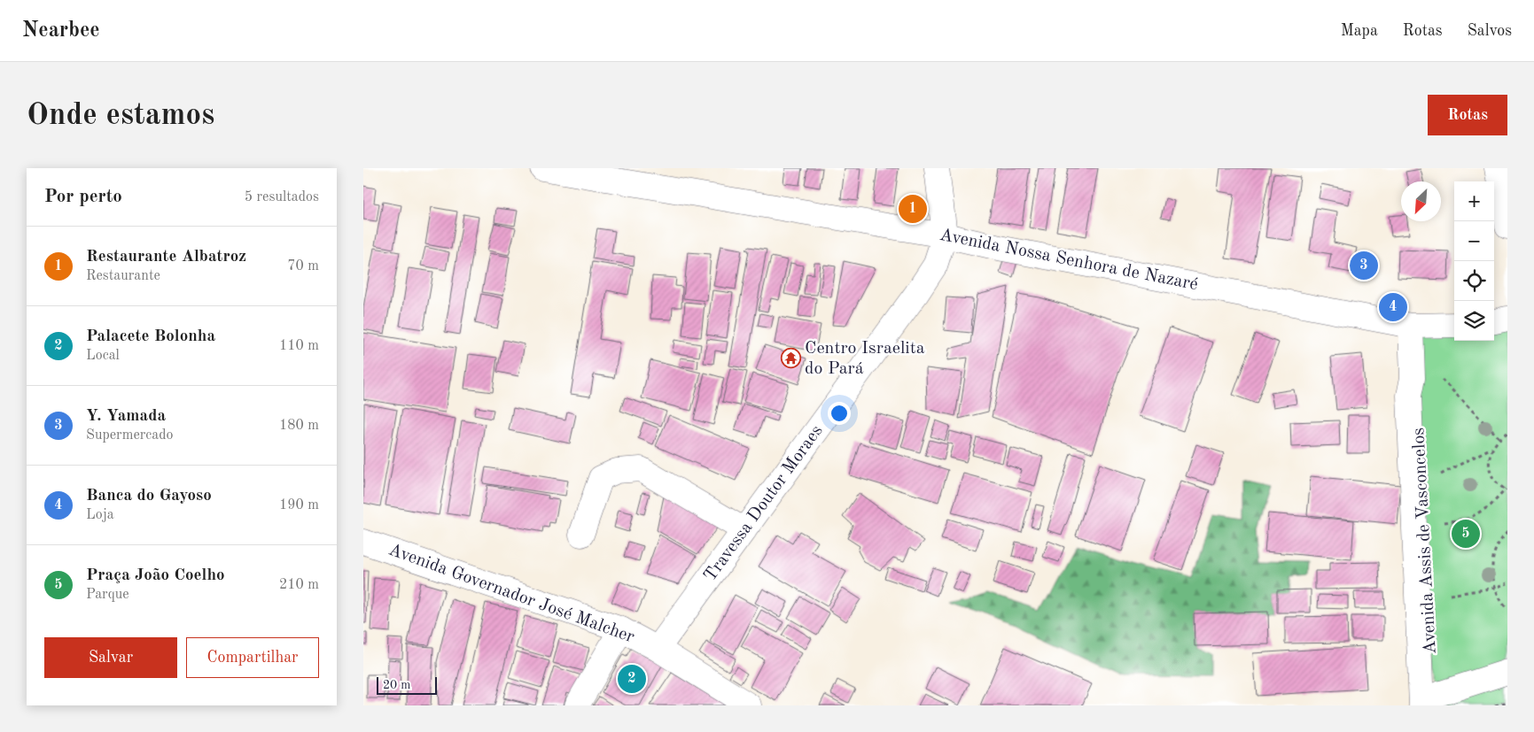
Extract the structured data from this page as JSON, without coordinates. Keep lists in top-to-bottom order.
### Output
{
  "streets": {
    "main road": [
      "Avenida Nossa Senhora de Nazaré",
      "Travessa Doutor Moraes",
      "Avenida Assis de Vasconcelos",
      "Avenida Governador José Malcher"
    ]
  },
  "crossings": [
    ["Avenida Nossa Senhora de Nazaré", "Travessa Doutor Moraes"],
    ["Avenida Nossa Senhora de Nazaré", "Avenida Assis de Vasconcelos"],
    ["Travessa Doutor Moraes", "Avenida Governador José Malcher"]
  ],
  "places": {
    "temple": ["Centro Israelita do Pará"]
  },
  "scale_bar": "20 m",
  "north": "bottom left",
  "page": {
    "header": "Nearbee",
    "nav": ["Mapa", "Rotas", "Salvos"],
    "buttons": [
      "Rotas",
      ["Salvar", "Compartilhar"]
    ],
    "title": "Onde estamos",
    "heading": ["Por perto", "5 resultados"],
    "map_buttons": ["+", "−"],
    "pins": [
      "1",
      "3",
      "4",
      "5",
      "2"
    ],
    "list": [
      {
        "mark": "1",
        "name": "Restaurante Albatroz",
        "note": "Restaurante",
        "value": "70 m"
      },
      {
        "mark": "2",
        "name": "Palacete Bolonha",
        "note": "Local",
        "value": "110 m"
      },
      {
        "mark": "3",
        "name": "Y. Yamada",
        "note": "Supermercado",
        "value": "180 m"
      },
      {
        "mark": "4",
        "name": "Banca do Gayoso",
        "note": "Loja",
        "value": "190 m"
      },
      {
        "mark": "5",
        "name": "Praça João Coelho",
        "note": "Parque",
        "value": "210 m"
      }
    ],
    "scale": "20 m"
  }
}
